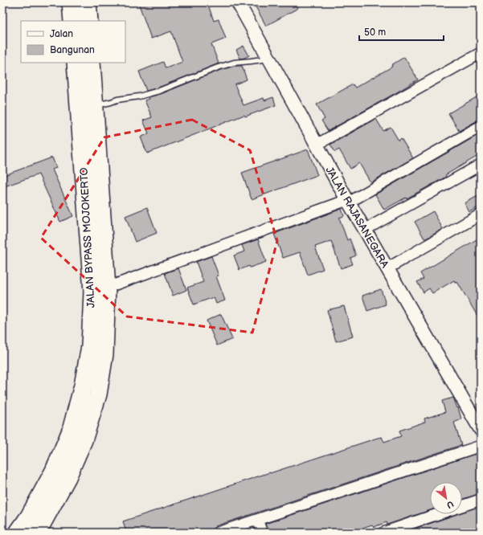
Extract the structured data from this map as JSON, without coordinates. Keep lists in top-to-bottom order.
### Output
{
  "streets": {
    "highway": ["JALAN BYPASS MOJOKERTO"],
    "street": ["JALAN RAJASANEGARA"]
  },
  "legend": ["Jalan", "Bangunan"],
  "scale_bar": "50 m",
  "north": "bottom right"
}
